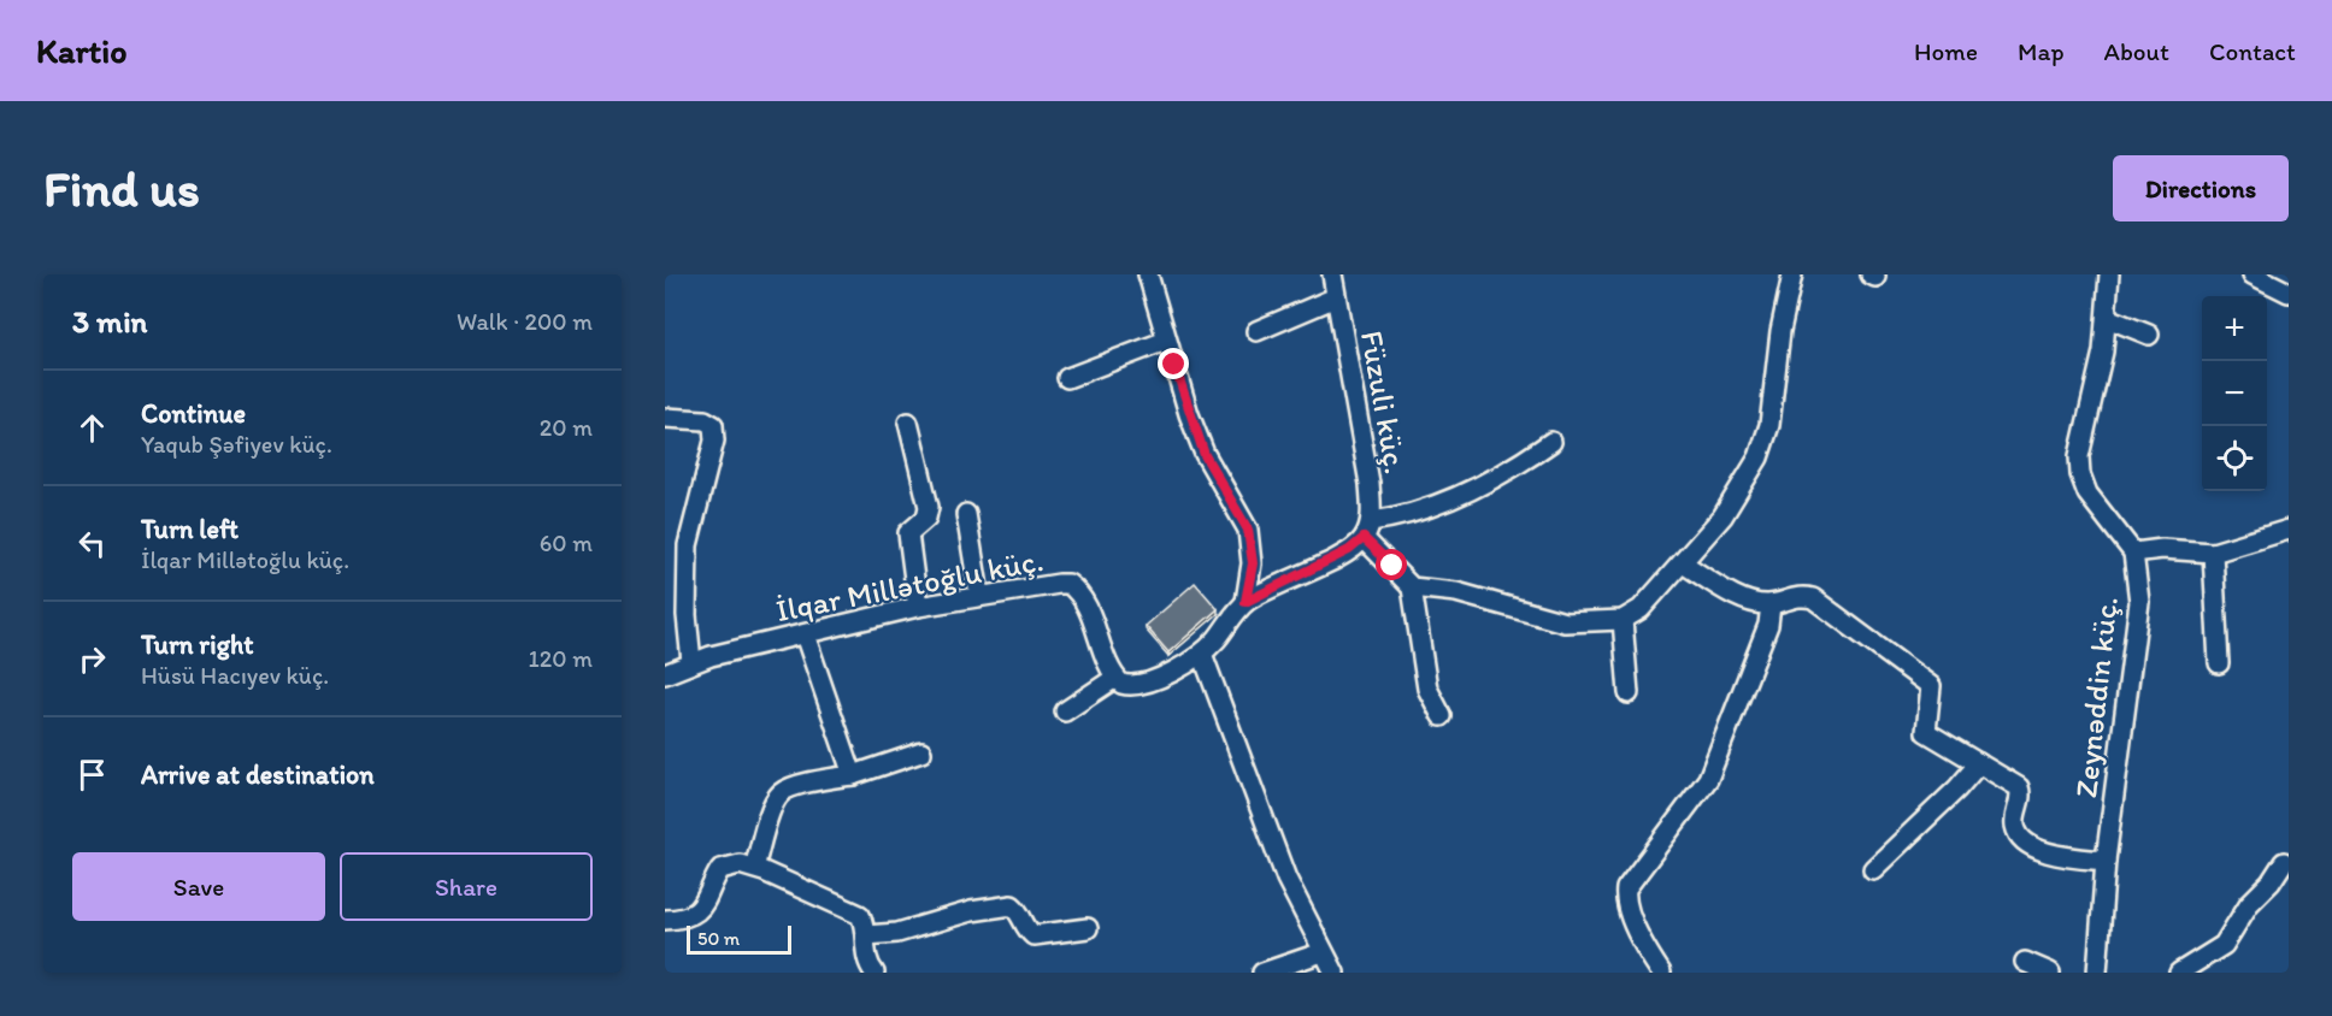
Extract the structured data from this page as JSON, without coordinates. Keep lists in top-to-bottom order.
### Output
{
  "streets": {
    "street": ["Füzuli küç.", "İlqar Millətoğlu küç.", "Zeynəddin küç."]
  },
  "scale_bar": "50 m",
  "page": {
    "header": "Kartio",
    "nav": [
      "Home",
      "Map",
      "About",
      "Contact"
    ],
    "buttons": [
      "Directions",
      ["Save", "Share"]
    ],
    "title": "Find us",
    "heading": ["3 min", "Walk · 200 m"],
    "map_buttons": ["+", "−"],
    "list": [
      ["Continue", "Yaqub Şəfiyev küç.", "20 m"],
      ["Turn left", "İlqar Millətoğlu küç.", "60 m"],
      ["Turn right", "Hüsü Hacıyev küç.", "120 m"],
      "Arrive at destination"
    ],
    "scale": "50 m"
  }
}
